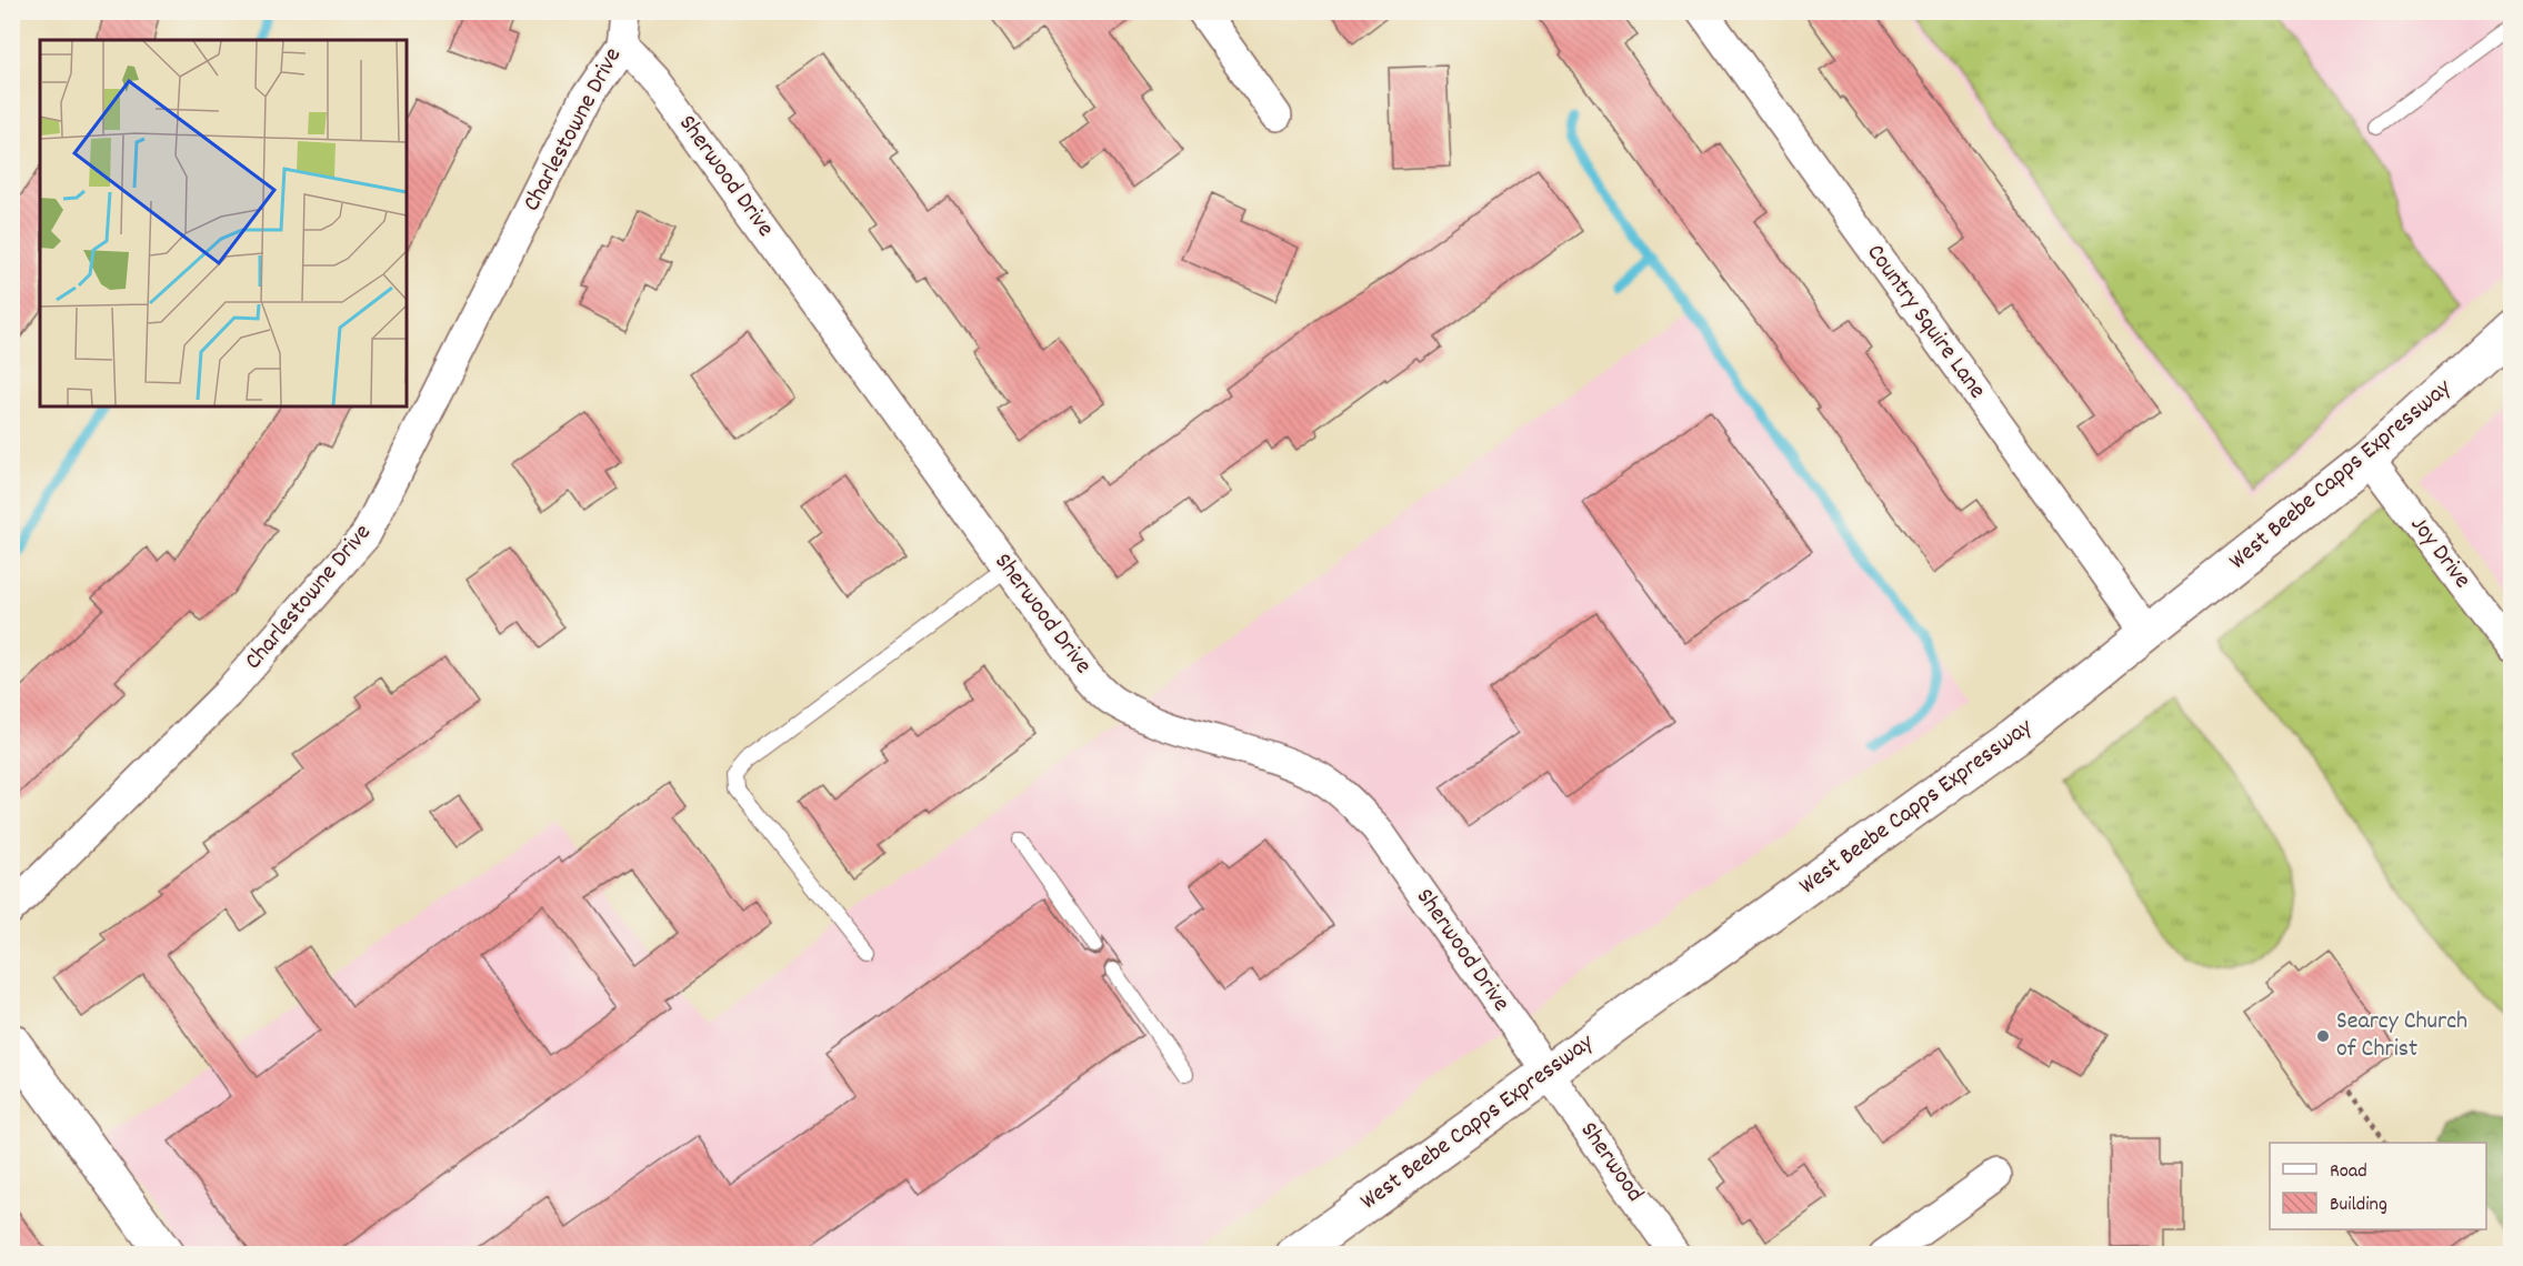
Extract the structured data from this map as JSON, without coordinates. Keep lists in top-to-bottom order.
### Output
{
  "streets": {
    "main road": ["West Beebe Capps Expressway"],
    "street": [
      "Charlestowne Drive",
      "Sherwood Drive",
      "Country Squire Lane",
      "Joy Drive",
      "Sherwood"
    ]
  },
  "crossings": [
    ["Charlestowne Drive", "Sherwood Drive"],
    ["Sherwood Drive", "West Beebe Capps Expressway"],
    ["Sherwood Drive", "Sherwood"],
    ["Country Squire Lane", "West Beebe Capps Expressway"],
    ["West Beebe Capps Expressway", "Joy Drive"],
    ["West Beebe Capps Expressway", "Sherwood"]
  ],
  "places": ["Searcy Church of Christ"],
  "legend": ["Road", "Building"]
}
